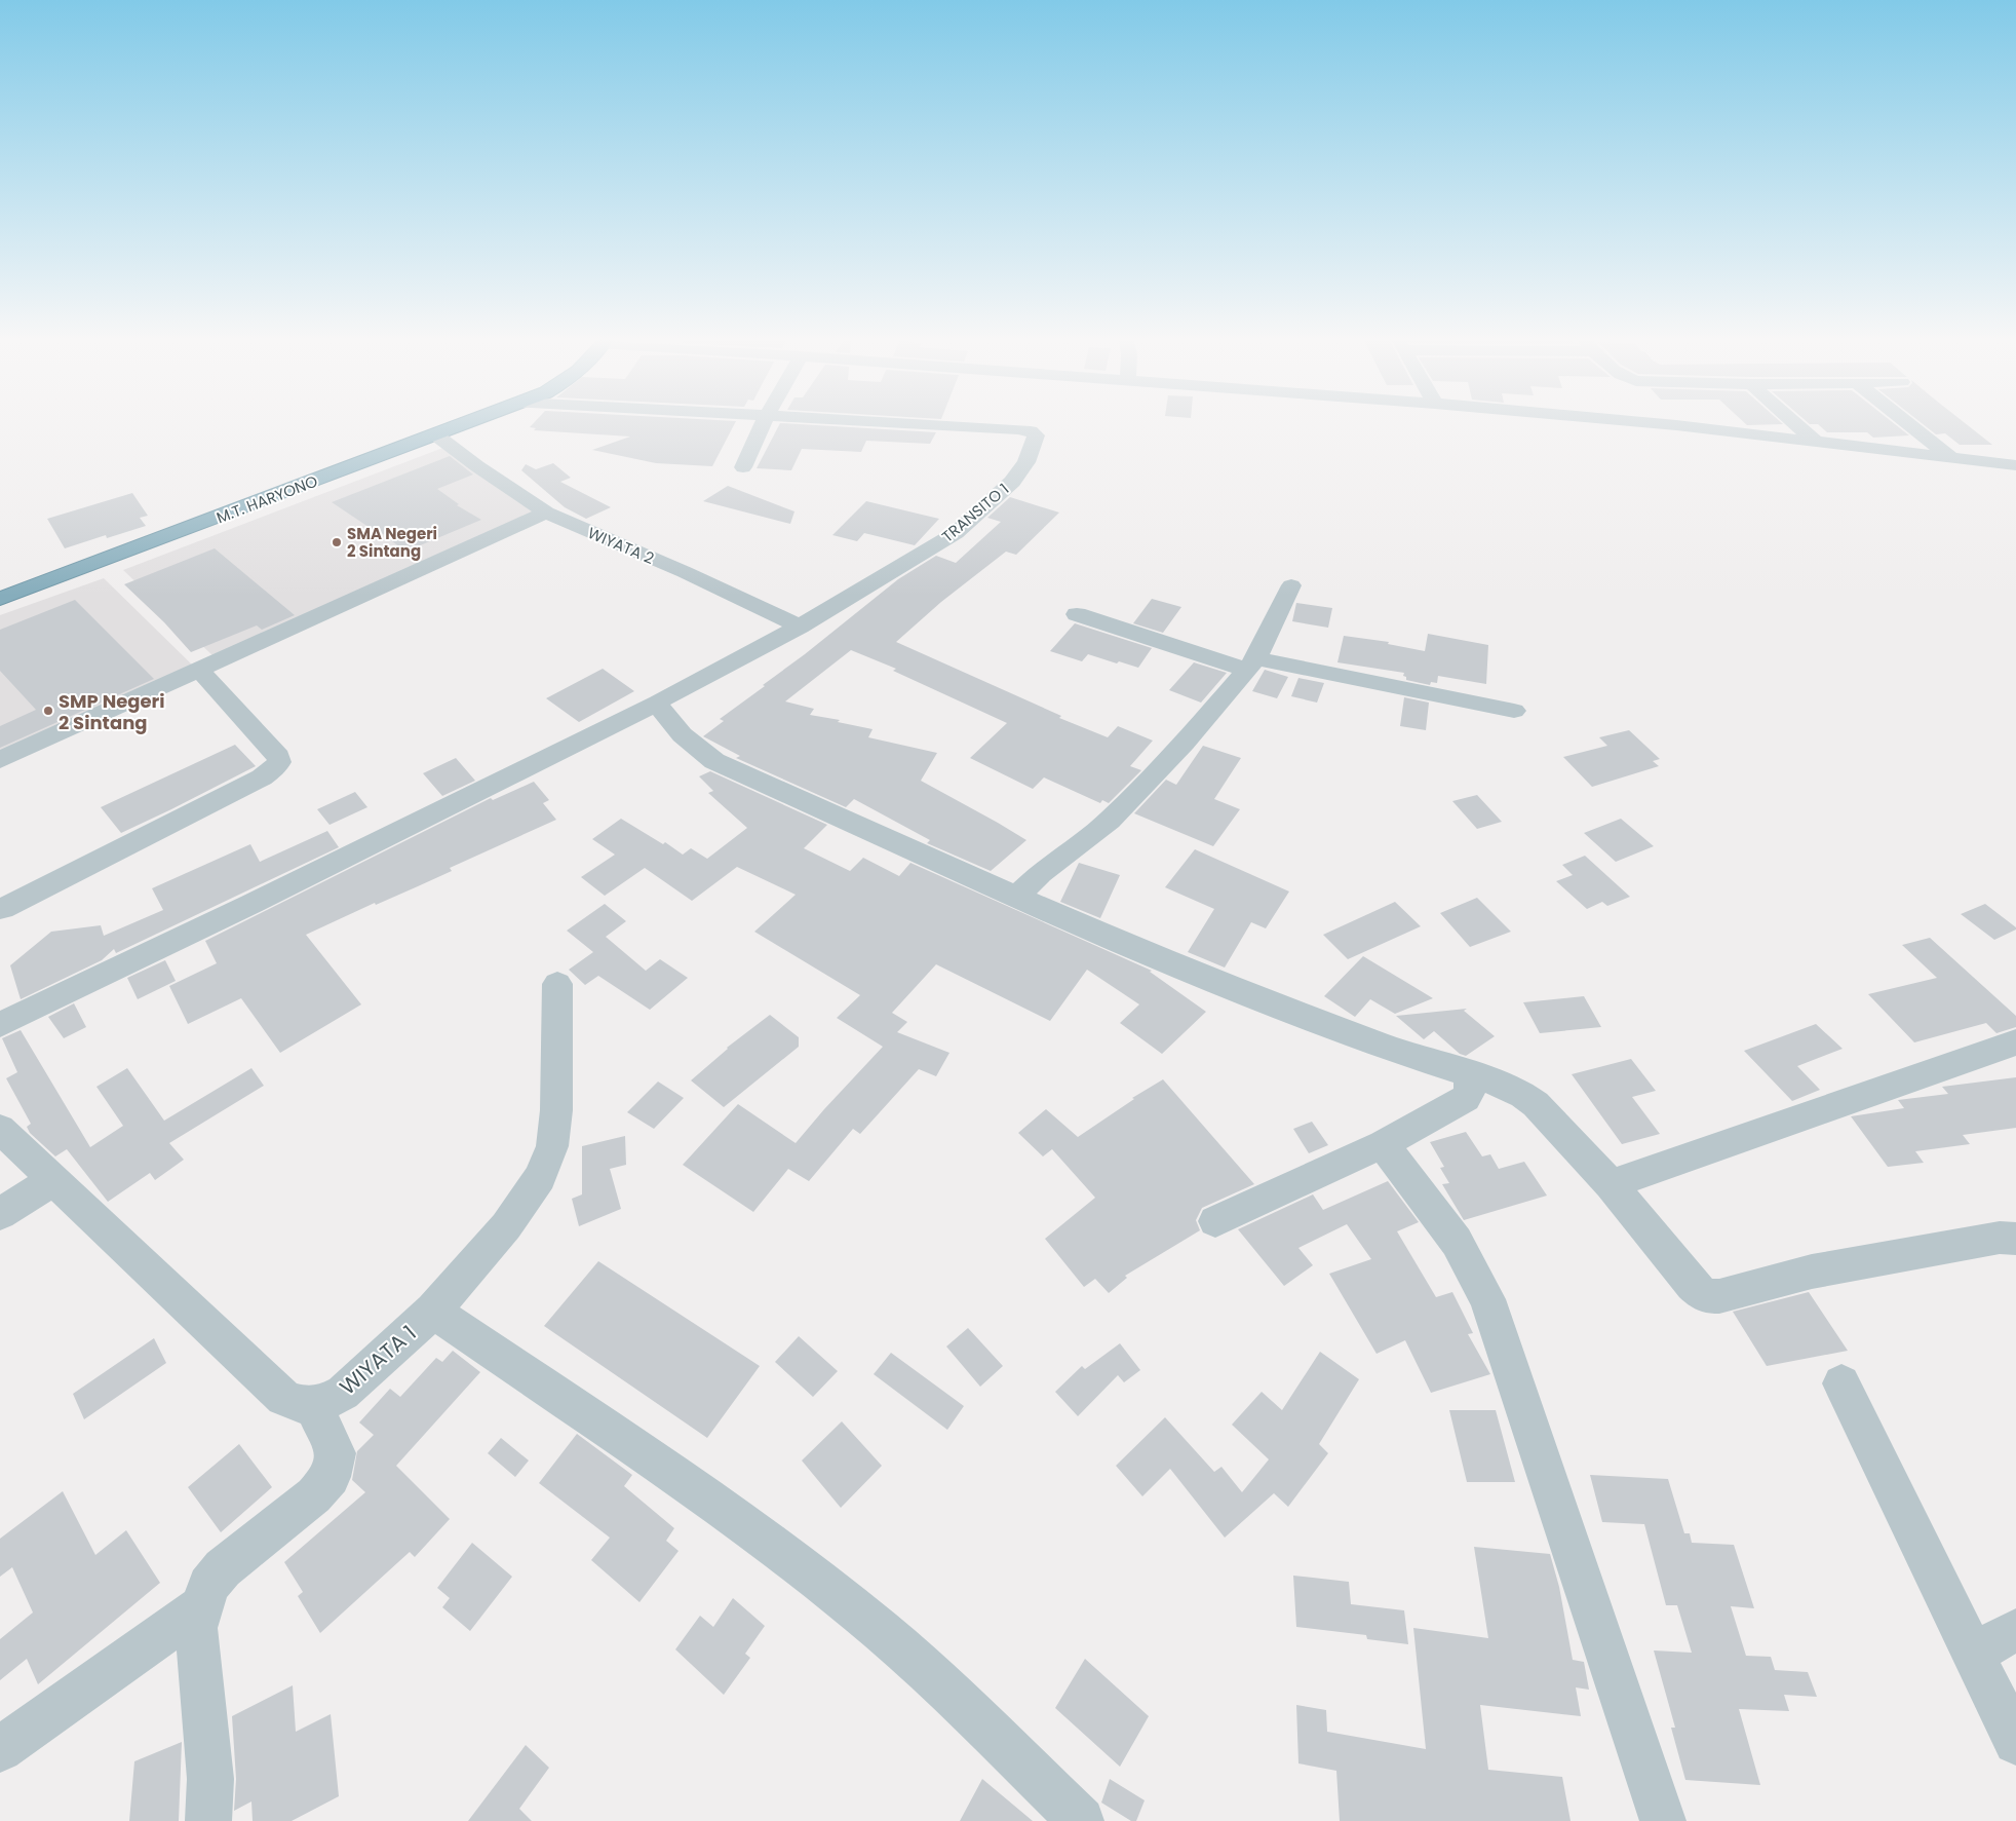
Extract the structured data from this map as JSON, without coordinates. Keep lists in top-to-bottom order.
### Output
{
  "streets": {
    "highway": ["M.T. HARYONO"],
    "street": ["TRANSITO 1", "WIYATA 2", "WIYATA 1"]
  },
  "crossings": [
    ["M.T. HARYONO", "WIYATA 2"],
    ["TRANSITO 1", "WIYATA 2"]
  ],
  "places": ["SMA Negeri 2 Sintang", "SMP Negeri 2 Sintang"]
}
